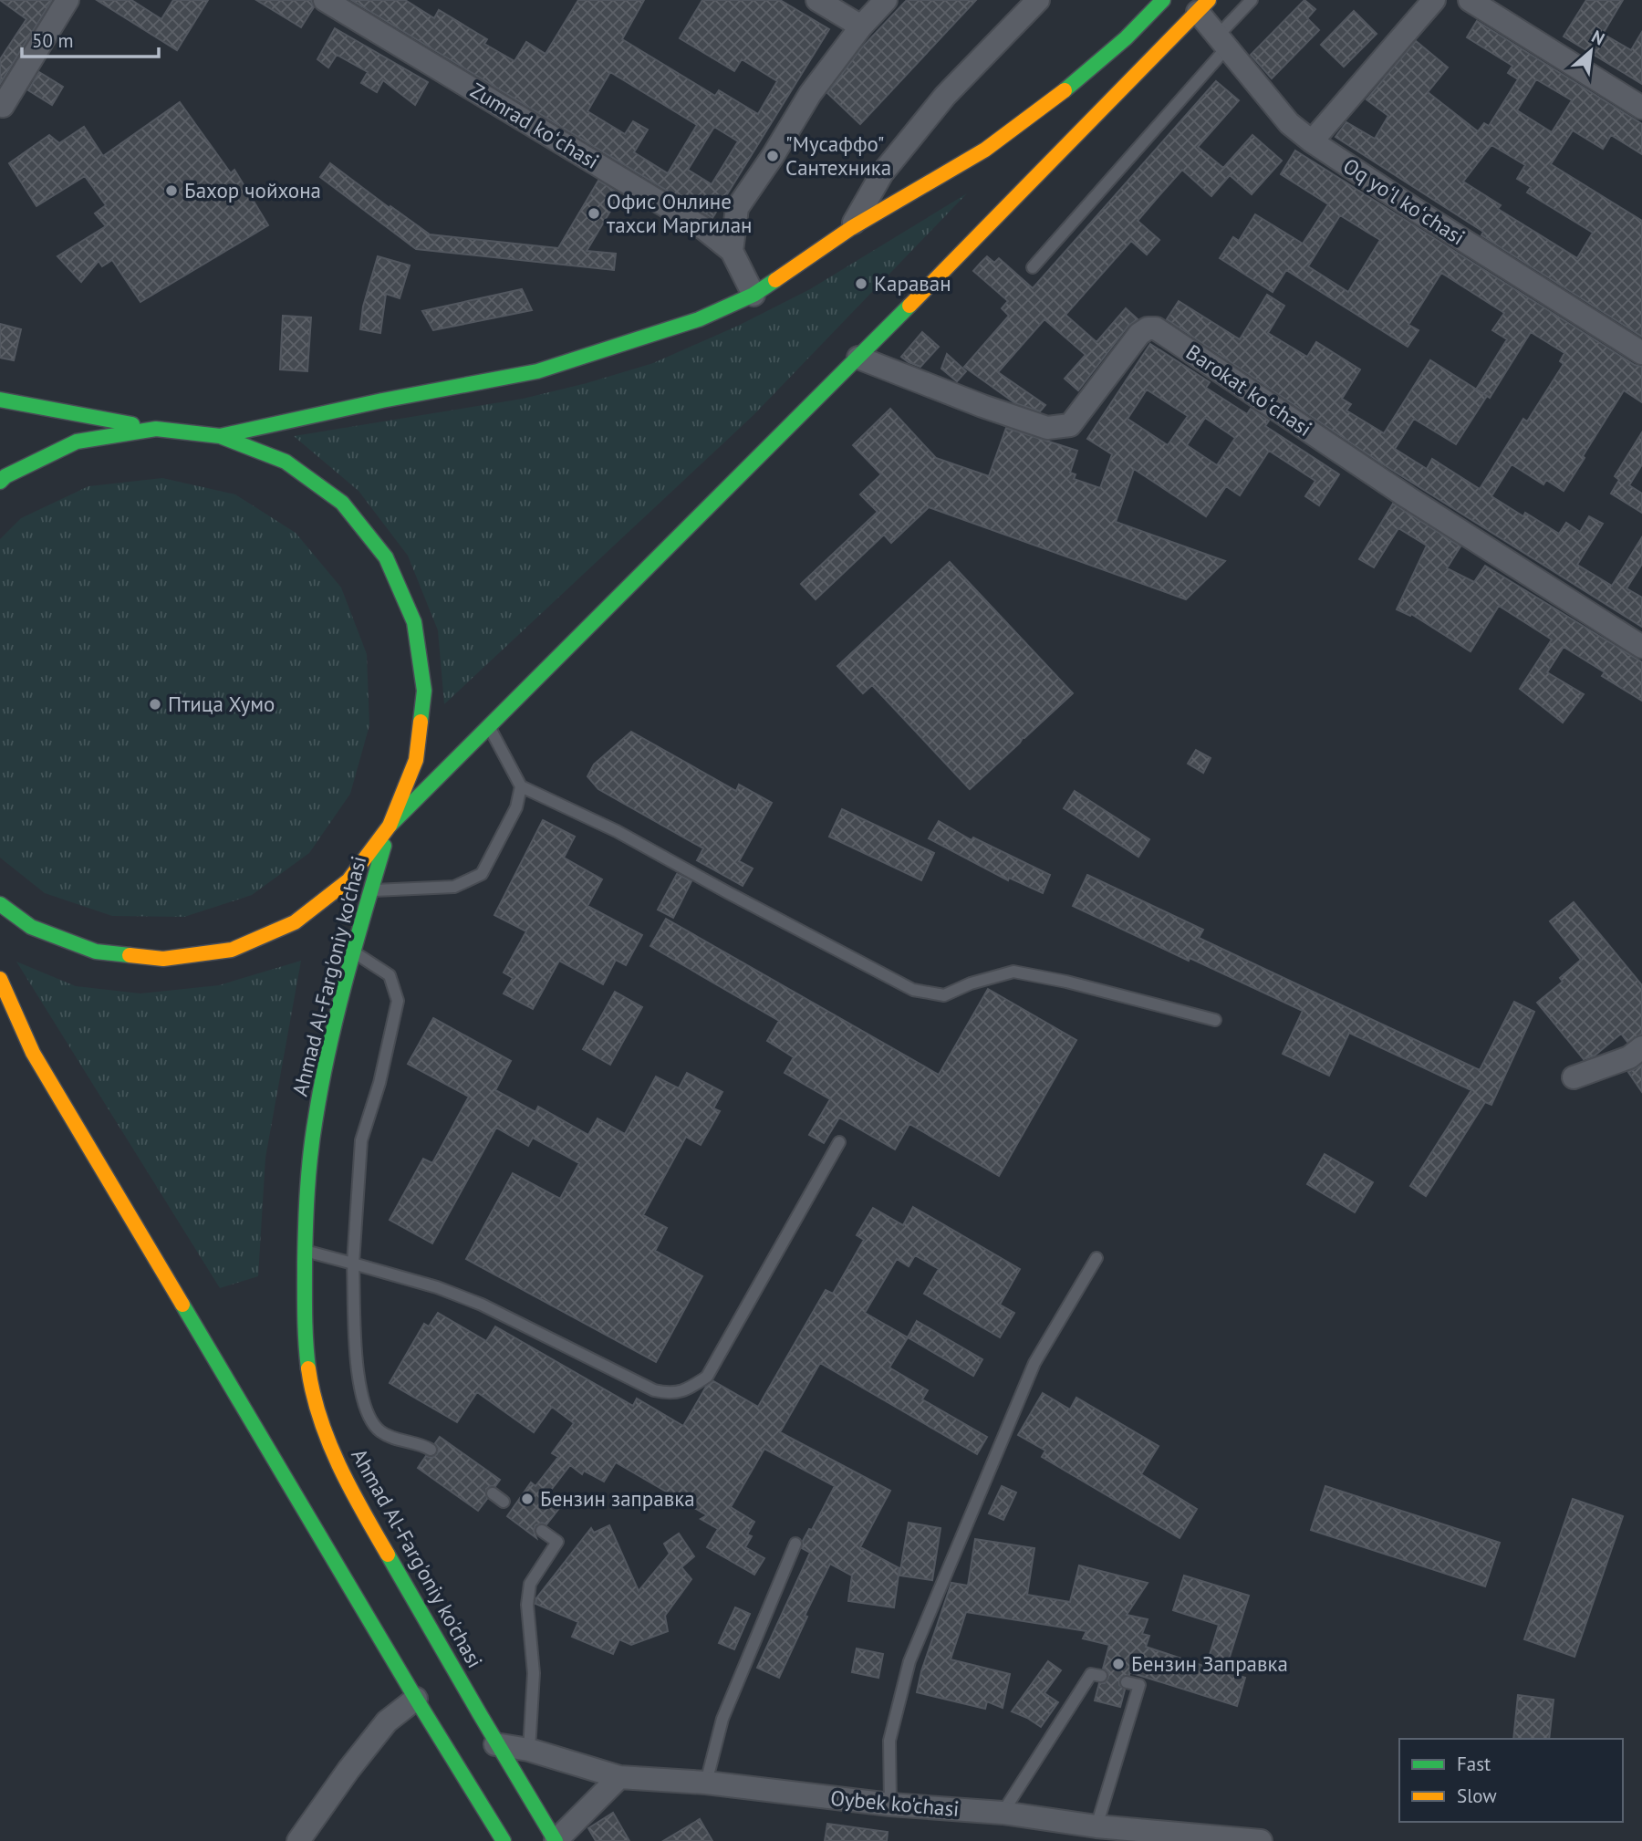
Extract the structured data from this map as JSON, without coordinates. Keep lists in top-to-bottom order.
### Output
{
  "streets": {
    "main road": ["Ahmad Al-Farg'oniy ko'chasi"],
    "street": [
      "Zumrad koʻchasi",
      "Oq yoʻl koʻchasi",
      "Barokat koʻchasi",
      "Oybek ko'chasi"
    ]
  },
  "crossings": [
    ["Ahmad Al-Farg'oniy ko'chasi", "Oybek ko'chasi"]
  ],
  "places": [
    "\"Мусаффо\" Сантехника",
    "Бахор чойхона",
    "Офис Онлине тахси Маргилан",
    "Караван",
    "Птица Хумо",
    "Бензин заправка",
    "Бензин Заправка"
  ],
  "legend": ["Fast", "Slow"],
  "scale_bar": "50 m",
  "north": "top right"
}
